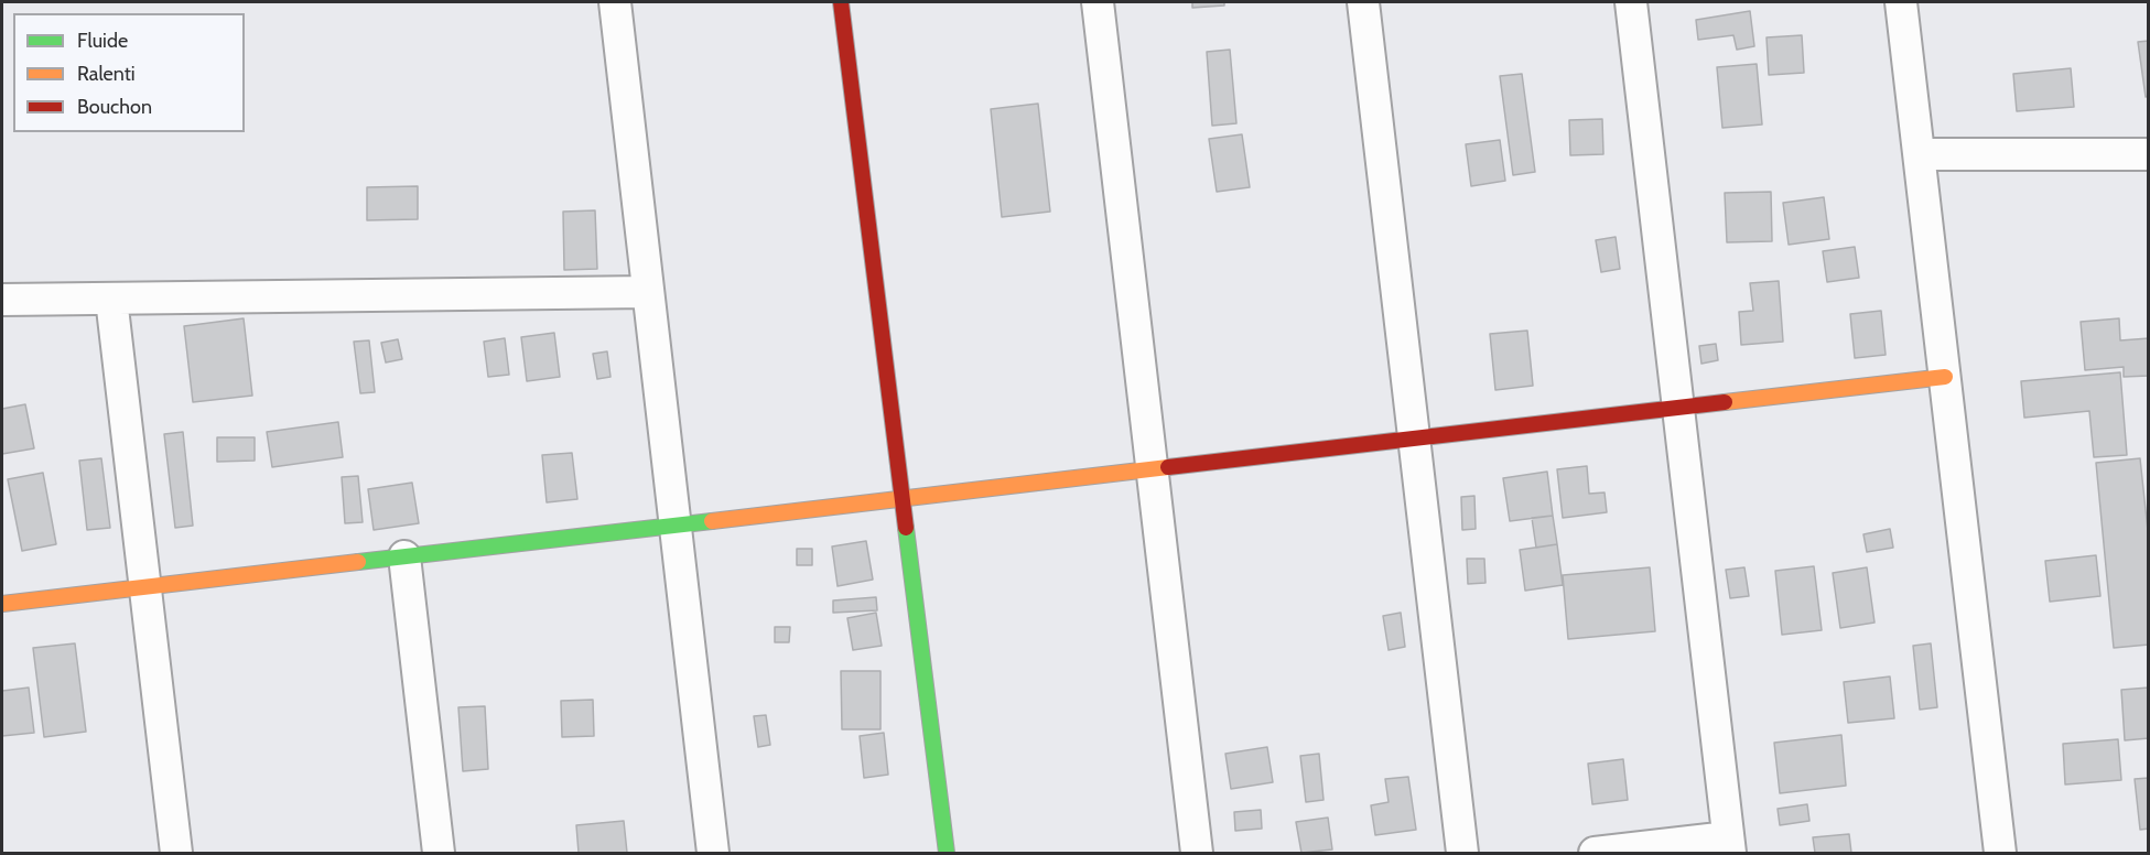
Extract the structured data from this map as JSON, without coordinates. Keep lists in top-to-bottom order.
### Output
{
  "legend": ["Fluide", "Ralenti", "Bouchon"]
}
